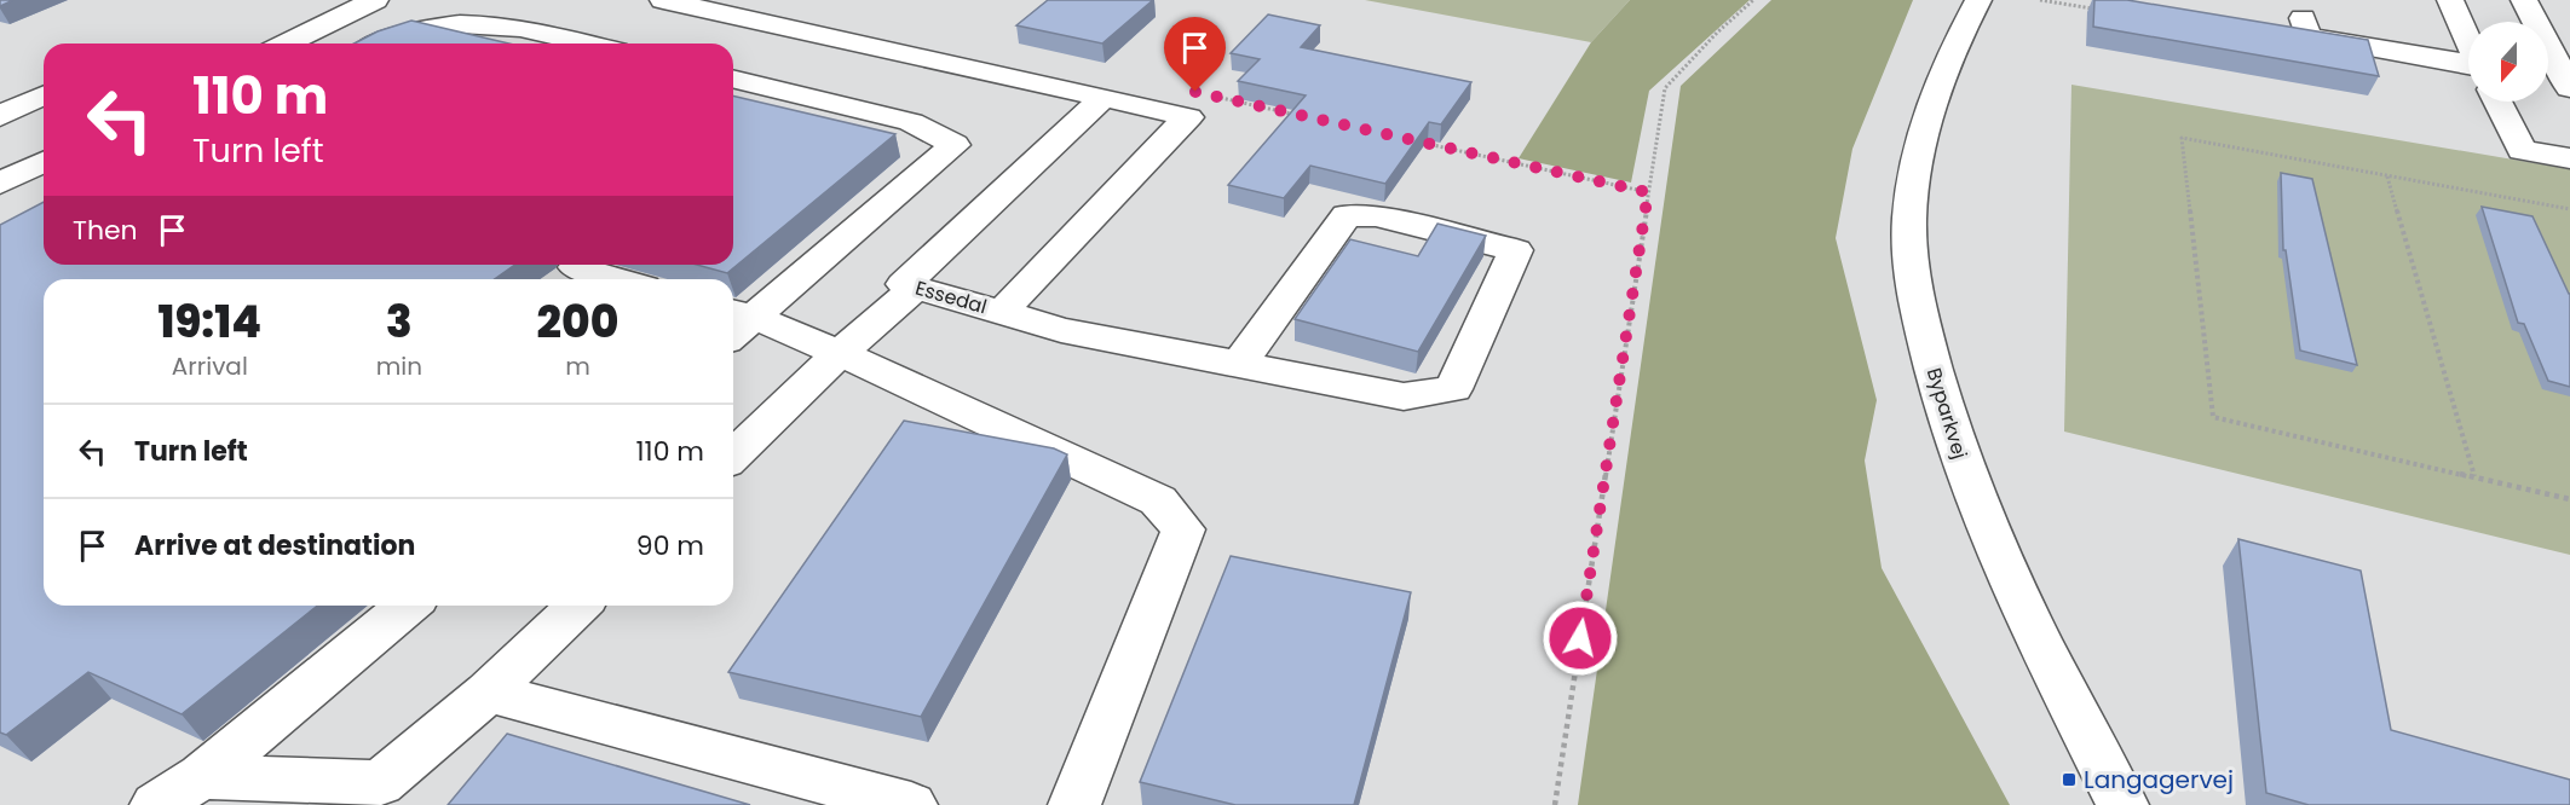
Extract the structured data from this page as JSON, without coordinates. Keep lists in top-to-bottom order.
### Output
{
  "streets": {
    "street": ["Essedal", "Byparkvej"]
  },
  "places": {
    "transit": ["Langagervej"]
  },
  "north": "bottom",
  "page": {
    "turn": ["110 m", "Turn left"],
    "then": "Then",
    "eta": [
      "19:14",
      "Arrival",
      "3",
      "min",
      "200",
      "m"
    ],
    "list": [
      {
        "name": "Turn left",
        "value": "110 m"
      },
      {
        "name": "Arrive at destination",
        "value": "90 m"
      }
    ]
  }
}
